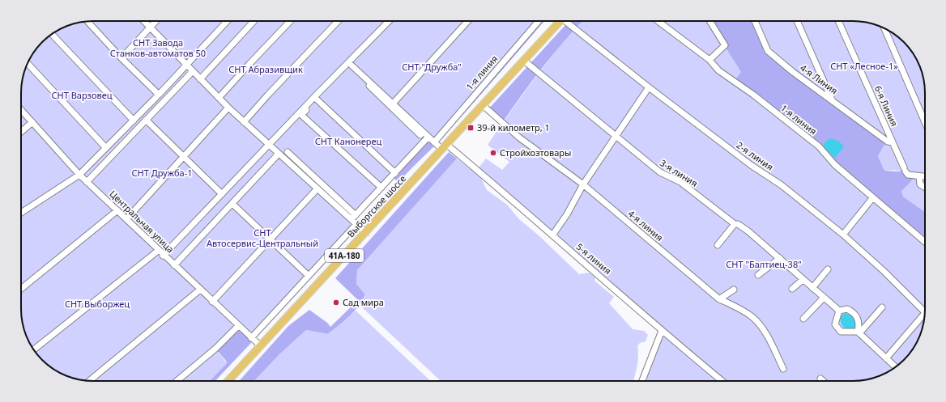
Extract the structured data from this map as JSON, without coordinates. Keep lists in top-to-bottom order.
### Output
{
  "streets": {
    "main road": ["Выборгское шоссе", "41А-180"],
    "street": [
      "1-я линия",
      "4-я Линия",
      "6-я Линия",
      "2-я линия",
      "3-я линия",
      "Центральная улица",
      "4-я линия",
      "5-я линия"
    ]
  },
  "crossings": [
    ["1-я линия", "5-я линия"],
    ["4-я Линия", "6-я Линия"],
    ["3-я линия", "41А-180"],
    ["Выборгское шоссе", "Центральная улица"],
    ["Выборгское шоссе", "41А-180"],
    ["Выборгское шоссе", "5-я линия"],
    ["Центральная улица", "41А-180"],
    ["4-я линия", "41А-180"],
    ["41А-180", "5-я линия"]
  ],
  "parks": [
    "СНТ Завода Станков-автоматов 50",
    "СНТ «Лесное-1»",
    "СНТ \"Дружба\"",
    "СНТ Абразивщик",
    "СНТ Варзовец",
    "СНТ Канонерец",
    "СНТ Дружба-1",
    "СНТ Автосервис-Центральный",
    "СНТ \"Балтиец-38\"",
    "СНТ Выборжец"
  ],
  "places": {
    "transit": ["39-й километр, 1"],
    "other": ["Стройхозтовары", "Сад мира"]
  }
}
